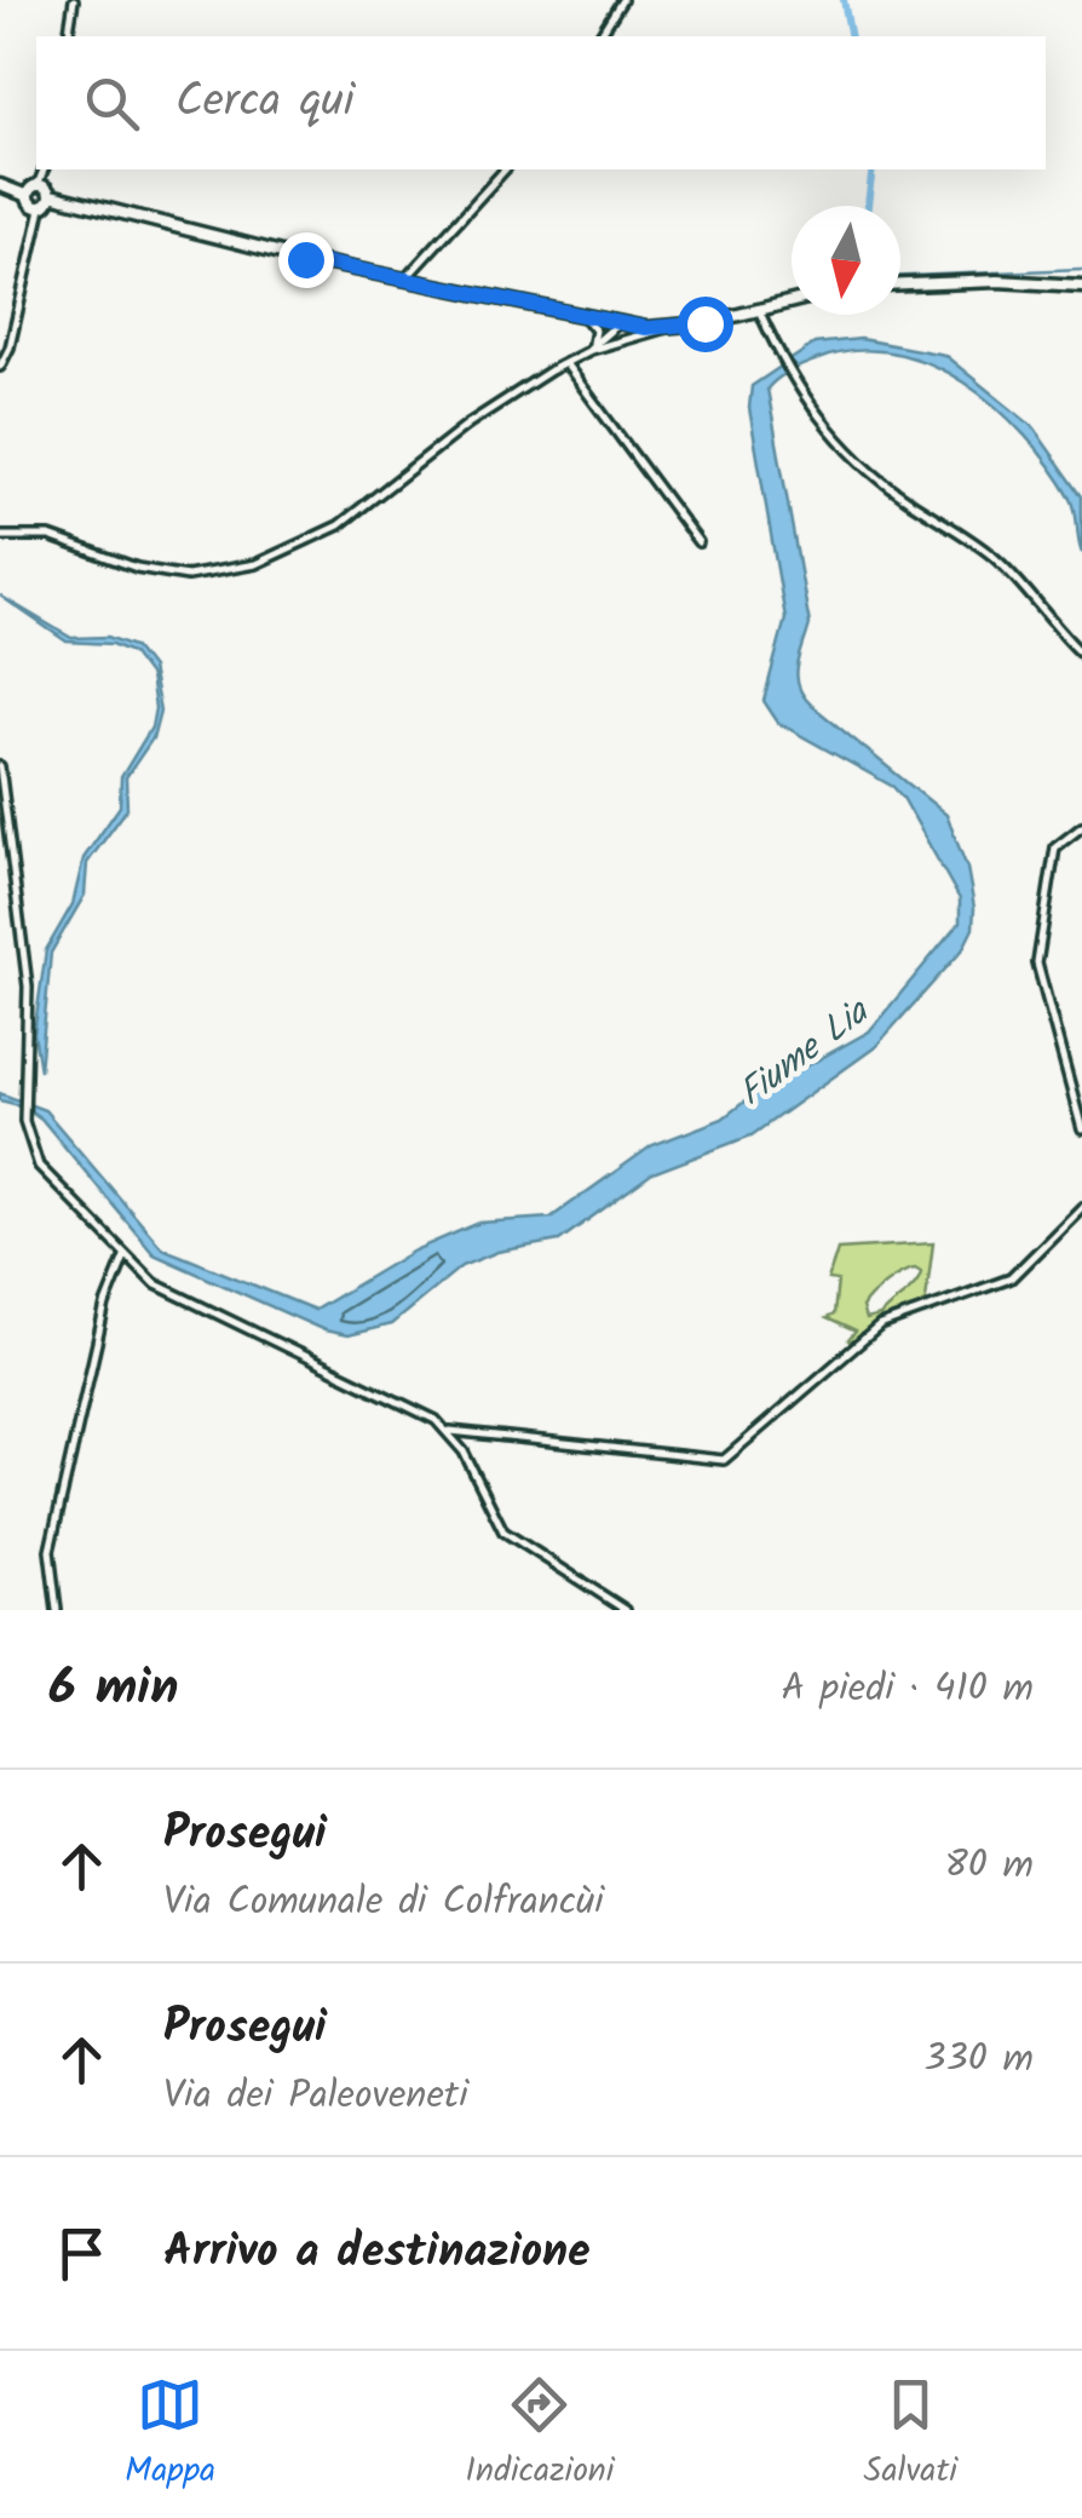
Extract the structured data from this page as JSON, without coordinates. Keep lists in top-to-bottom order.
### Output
{
  "water": ["Fiume Lia"],
  "north": "bottom",
  "page": {
    "search": "Cerca qui",
    "heading": ["6 min", "A piedi · 410 m"],
    "list": [
      ["Prosegui", "Via Comunale di Colfrancùi", "80 m"],
      ["Prosegui", "Via dei Paleoveneti", "330 m"],
      "Arrivo a destinazione"
    ],
    "nav": ["Mappa", "Indicazioni", "Salvati"]
  }
}
